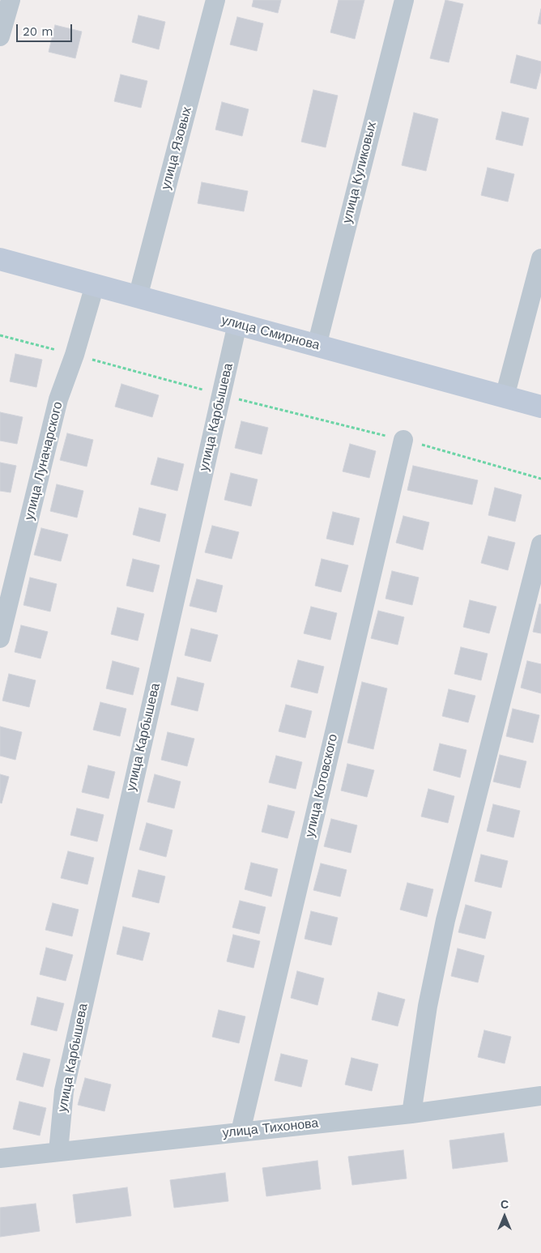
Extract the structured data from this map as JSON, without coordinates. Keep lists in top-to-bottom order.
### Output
{
  "streets": {
    "main road": ["улица Смирнова"],
    "street": [
      "улица Язовых",
      "улица Куликовых",
      "улица Карбышева",
      "улица Луначарского",
      "улица Котовского",
      "улица Тихонова"
    ]
  },
  "crossings": [
    ["улица Язовых", "улица Смирнова"],
    ["улица Куликовых", "улица Смирнова"],
    ["улица Смирнова", "улица Карбышева"],
    ["улица Смирнова", "улица Луначарского"],
    ["улица Карбышева", "улица Тихонова"],
    ["улица Котовского", "улица Тихонова"]
  ],
  "scale_bar": "20 m",
  "north": "top"
}
